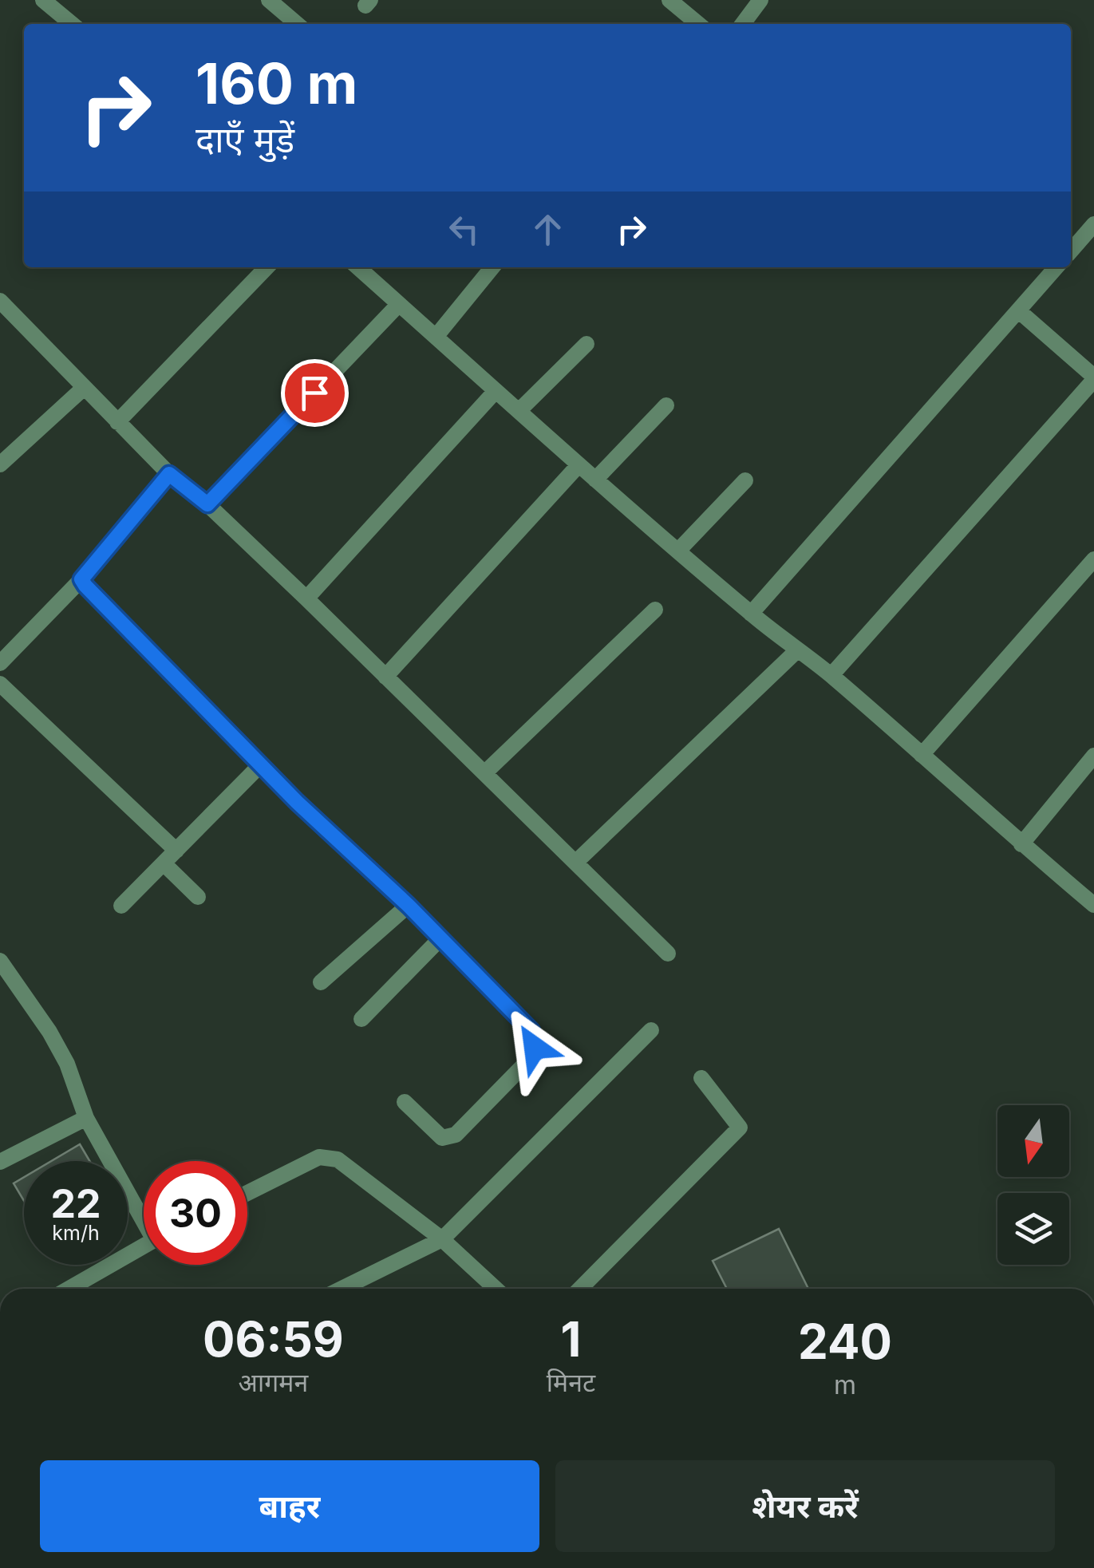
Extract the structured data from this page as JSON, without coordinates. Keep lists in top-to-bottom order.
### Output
{
  "north": "bottom",
  "page": {
    "turn": ["160 m", "दाएँ मुड़ें"],
    "speed": "22 km/h",
    "limit": "30",
    "eta": [
      "06:59",
      "आगमन",
      "1",
      "मिनट",
      "240",
      "m"
    ],
    "buttons": ["बाहर", "शेयर करें"]
  }
}
